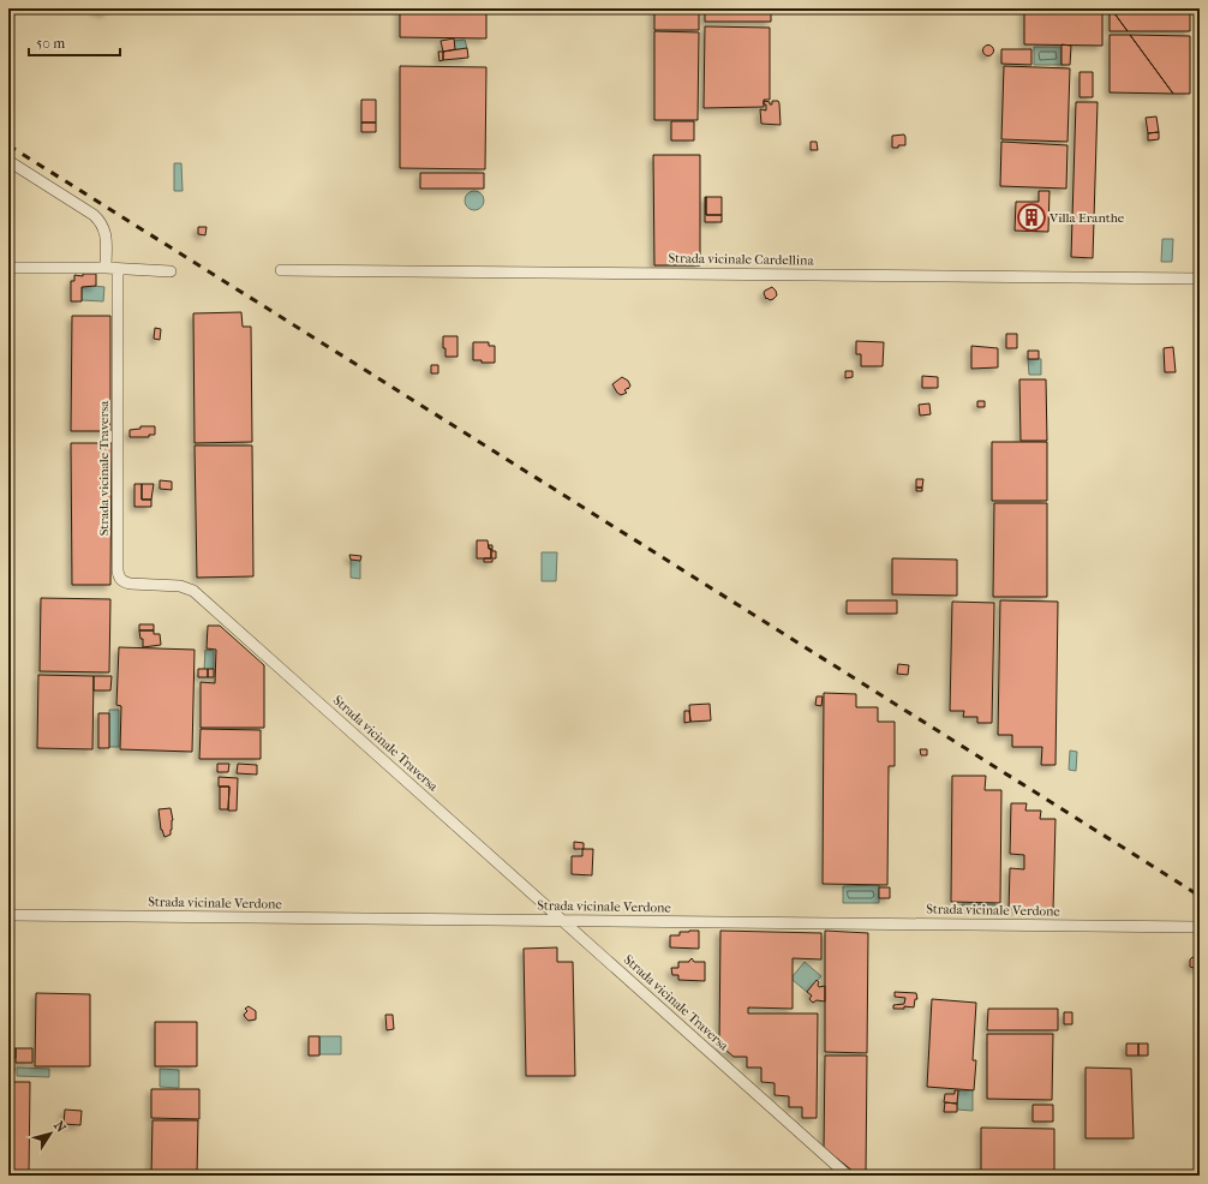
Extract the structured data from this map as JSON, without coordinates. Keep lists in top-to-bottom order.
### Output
{
  "streets": {
    "street": ["Strada vicinale Cardellina", "Strada vicinale Traversa", "Strada vicinale Verdone"]
  },
  "crossings": [
    ["Strada vicinale Traversa", "Strada vicinale Verdone"]
  ],
  "places": {
    "building": ["Villa Eranthe"]
  },
  "scale_bar": "50 m",
  "north": "top right"
}
